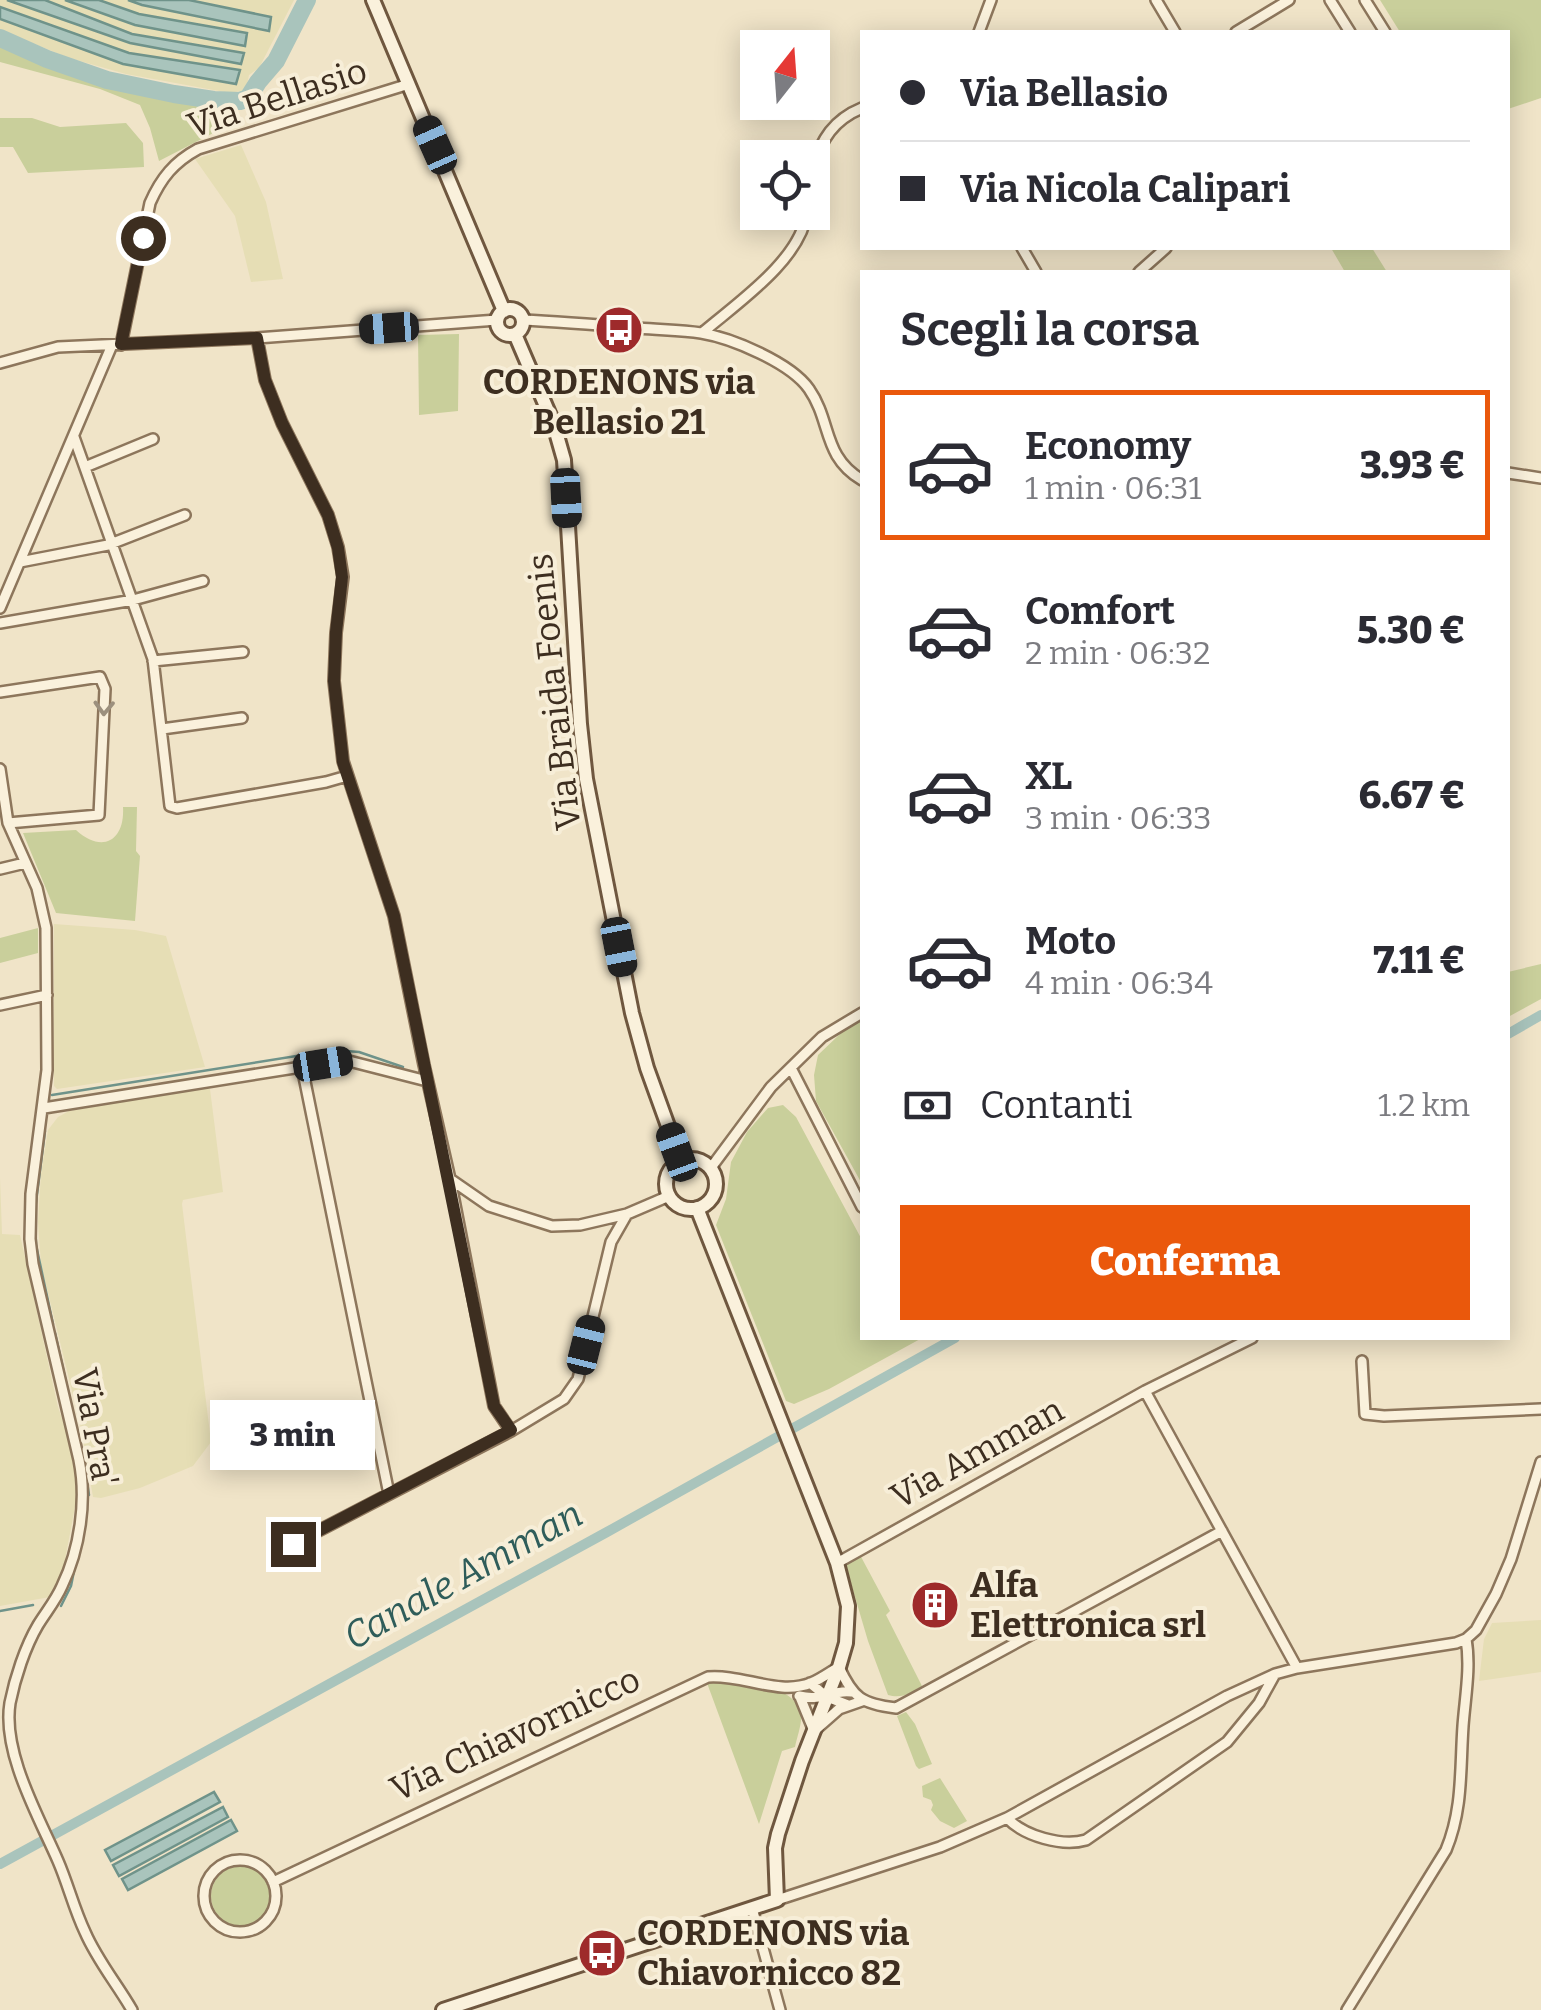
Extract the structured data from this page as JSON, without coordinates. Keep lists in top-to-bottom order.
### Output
{
  "streets": {
    "street": [
      "Via Bellasio",
      "Via Braida Foenis",
      "Via Pra'",
      "Via Amman",
      "Via Chiavornicco"
    ]
  },
  "water": ["Canale Amman"],
  "places": {
    "bus stop": ["CORDENONS via Bellasio 21", "CORDENONS via Chiavornicco 82"],
    "building": ["Alfa Elettronica srl"]
  },
  "north": "top",
  "page": {
    "banner": ["Via Bellasio", "Via Nicola Calipari"],
    "heading": "Scegli la corsa",
    "list": [
      {
        "name": "Economy",
        "note": "1 min · 06:31",
        "value": "3.93 €"
      },
      {
        "name": "Comfort",
        "note": "2 min · 06:32",
        "value": "5.30 €"
      },
      {
        "name": "XL",
        "note": "3 min · 06:33",
        "value": "6.67 €"
      },
      {
        "name": "Moto",
        "note": "4 min · 06:34",
        "value": "7.11 €"
      }
    ],
    "pay": ["Contanti", "1.2 km"],
    "buttons": "Conferma",
    "bubble": "3 min"
  }
}
